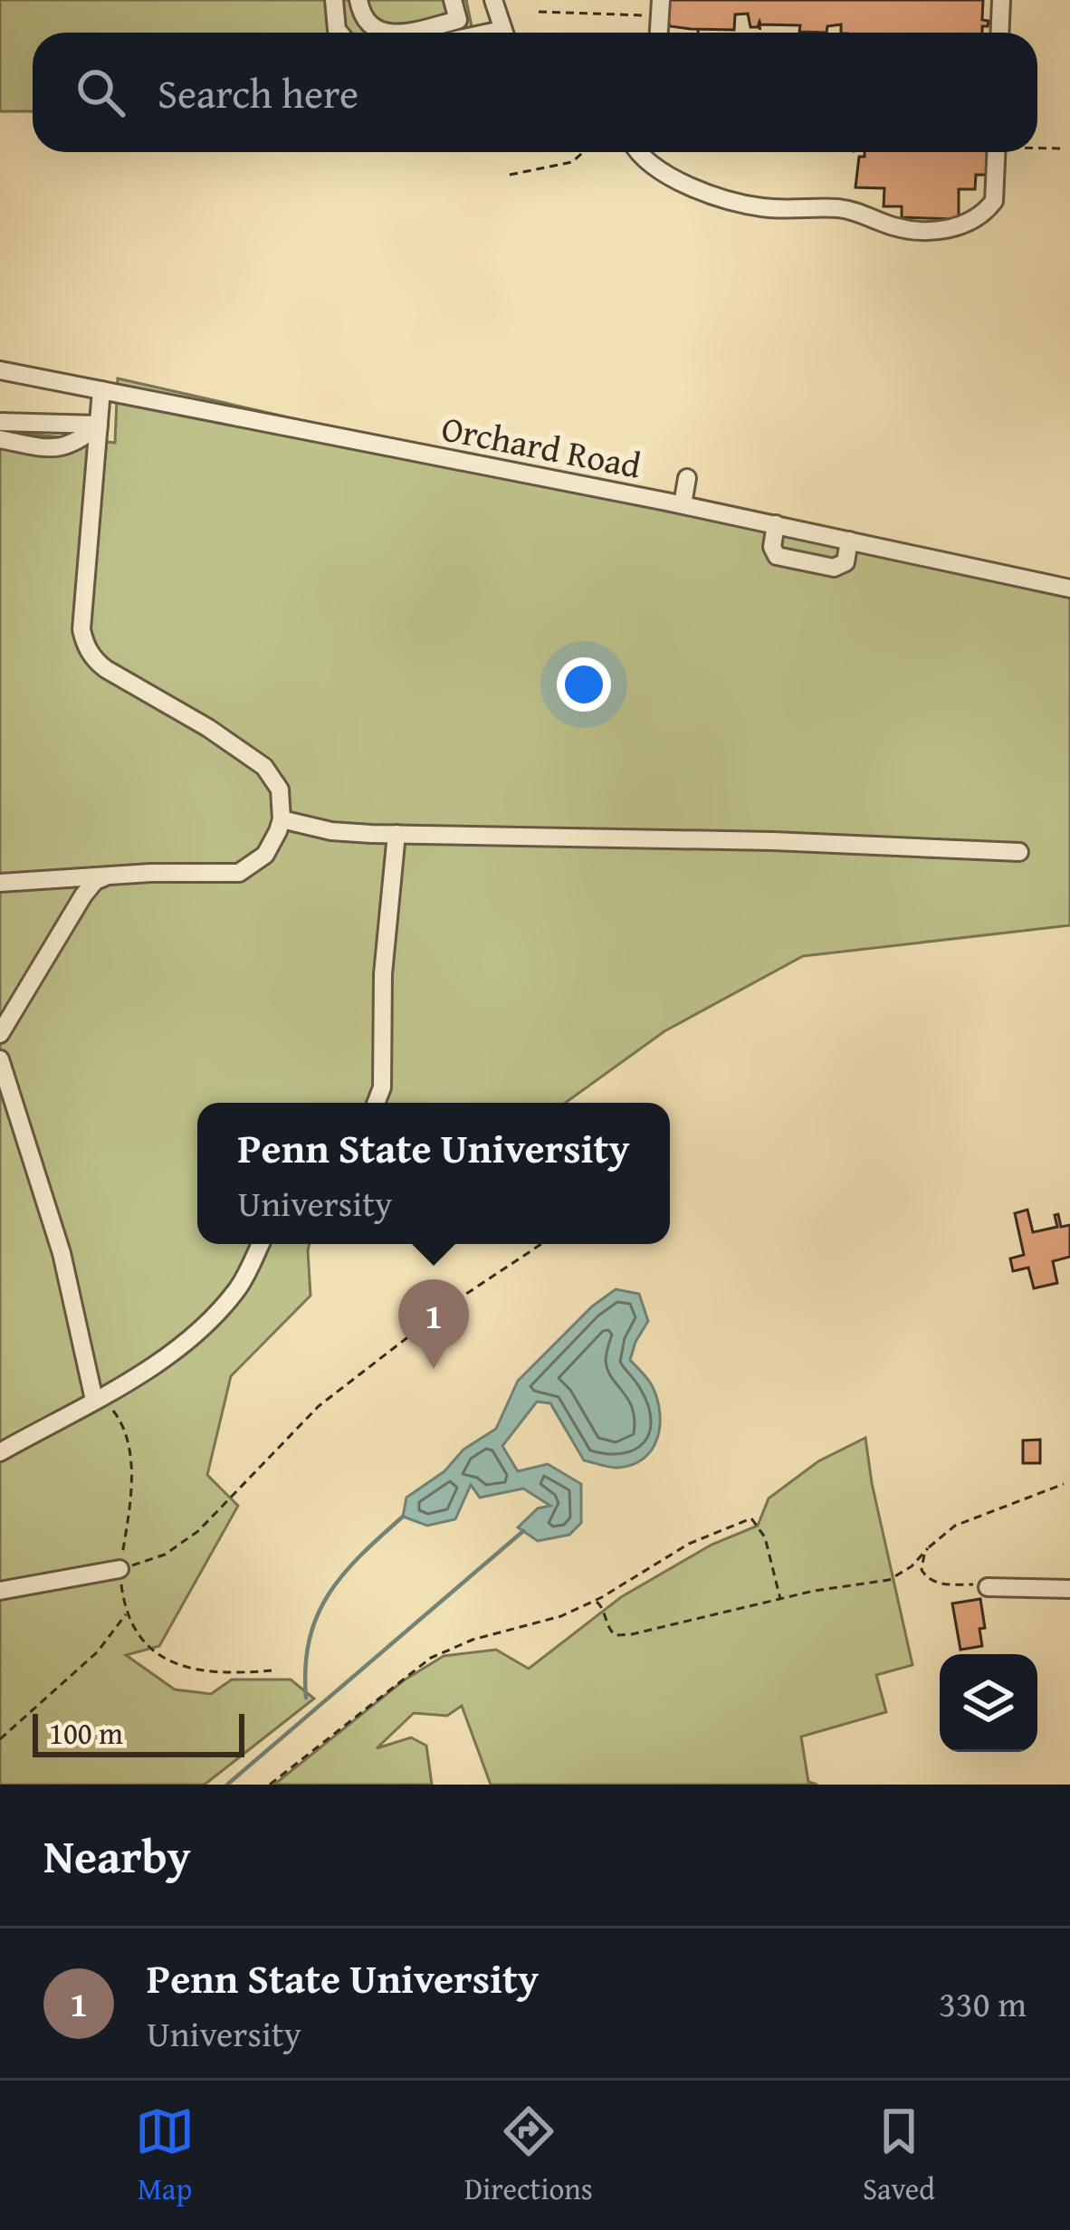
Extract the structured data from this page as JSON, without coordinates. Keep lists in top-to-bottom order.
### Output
{
  "streets": {
    "street": ["Orchard Road"]
  },
  "scale_bar": "100 m",
  "page": {
    "search": "Search here",
    "popup": ["Penn State University", "University"],
    "pins": "1",
    "scale": "100 m",
    "heading": "Nearby",
    "list": [
      {
        "mark": "1",
        "name": "Penn State University",
        "note": "University",
        "value": "330 m"
      }
    ],
    "nav": ["Map", "Directions", "Saved"]
  }
}
